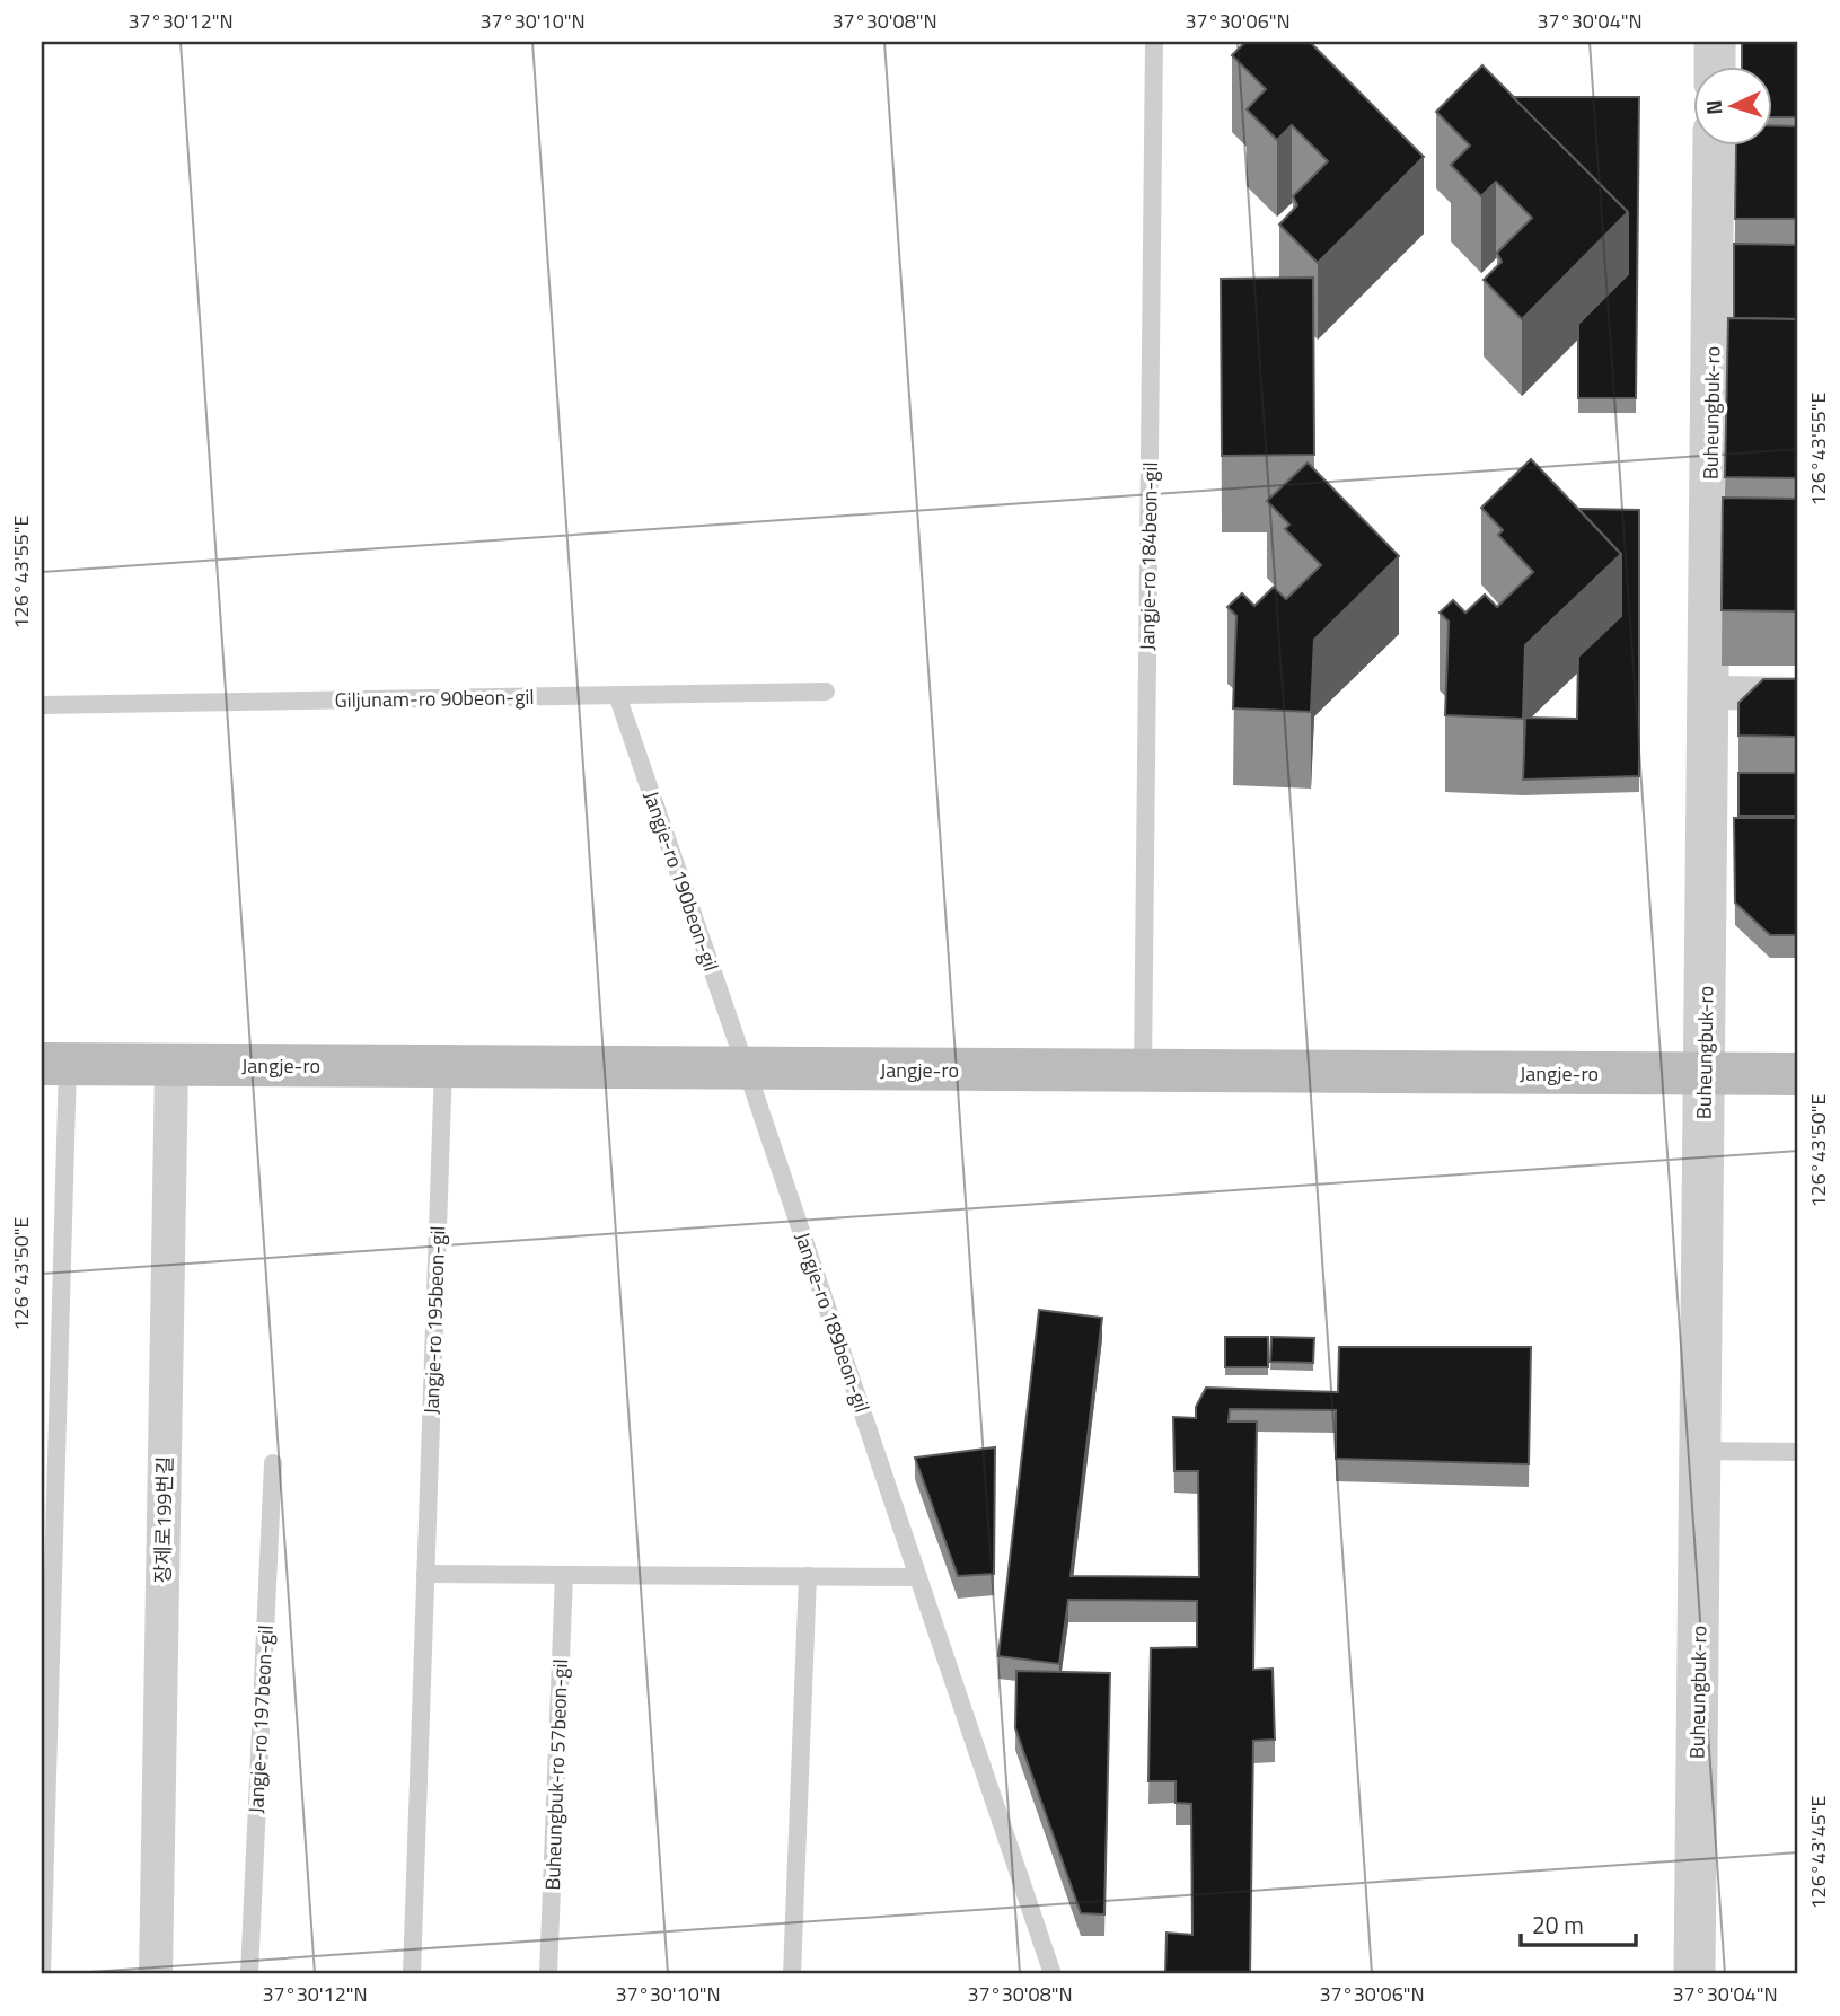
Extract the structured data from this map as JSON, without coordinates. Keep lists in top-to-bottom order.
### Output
{
  "streets": {
    "main road": ["Jangje-ro"],
    "street": ["Buheungbuk-ro", "장제로199번길"],
    "lane": [
      "Jangje-ro 184beon-gil",
      "Giljunam-ro 90beon-gil",
      "Jangje-ro 190beon-gil",
      "Jangje-ro 195beon-gil",
      "Jangje-ro 189beon-gil",
      "Jangje-ro 197beon-gil",
      "Buheungbuk-ro 57beon-gil"
    ]
  },
  "crossings": [
    ["Buheungbuk-ro", "Jangje-ro"],
    ["Jangje-ro 184beon-gil", "Jangje-ro"],
    ["Giljunam-ro 90beon-gil", "Jangje-ro 190beon-gil"],
    ["Jangje-ro 190beon-gil", "Jangje-ro"],
    ["Jangje-ro 190beon-gil", "Jangje-ro 189beon-gil"],
    ["Jangje-ro", "Jangje-ro 195beon-gil"],
    ["Jangje-ro", "Jangje-ro 189beon-gil"],
    ["Jangje-ro", "장제로199번길"]
  ],
  "scale_bar": "20 m",
  "north": "left",
  "coordinates": [
    "37°30'12\"N",
    "37°30'10\"N",
    "37°30'08\"N",
    "37°30'06\"N",
    "37°30'04\"N",
    "126°43'55\"E",
    "126°43'50\"E",
    "126°43'45\"E"
  ]
}
